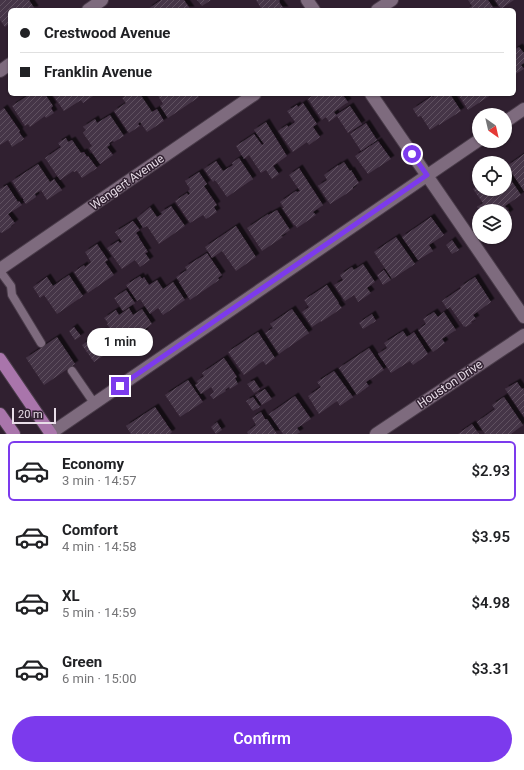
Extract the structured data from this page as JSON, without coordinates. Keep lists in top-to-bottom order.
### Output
{
  "streets": {
    "street": ["Wengert Avenue", "Houston Drive"]
  },
  "scale_bar": "20 m",
  "north": "bottom right",
  "page": {
    "banner": ["Crestwood Avenue", "Franklin Avenue"],
    "bubble": "1 min",
    "scale": "20 m",
    "list": [
      {
        "name": "Economy",
        "note": "3 min · 14:57",
        "value": "$2.93"
      },
      {
        "name": "Comfort",
        "note": "4 min · 14:58",
        "value": "$3.95"
      },
      {
        "name": "XL",
        "note": "5 min · 14:59",
        "value": "$4.98"
      },
      {
        "name": "Green",
        "note": "6 min · 15:00",
        "value": "$3.31"
      }
    ],
    "buttons": "Confirm"
  }
}
